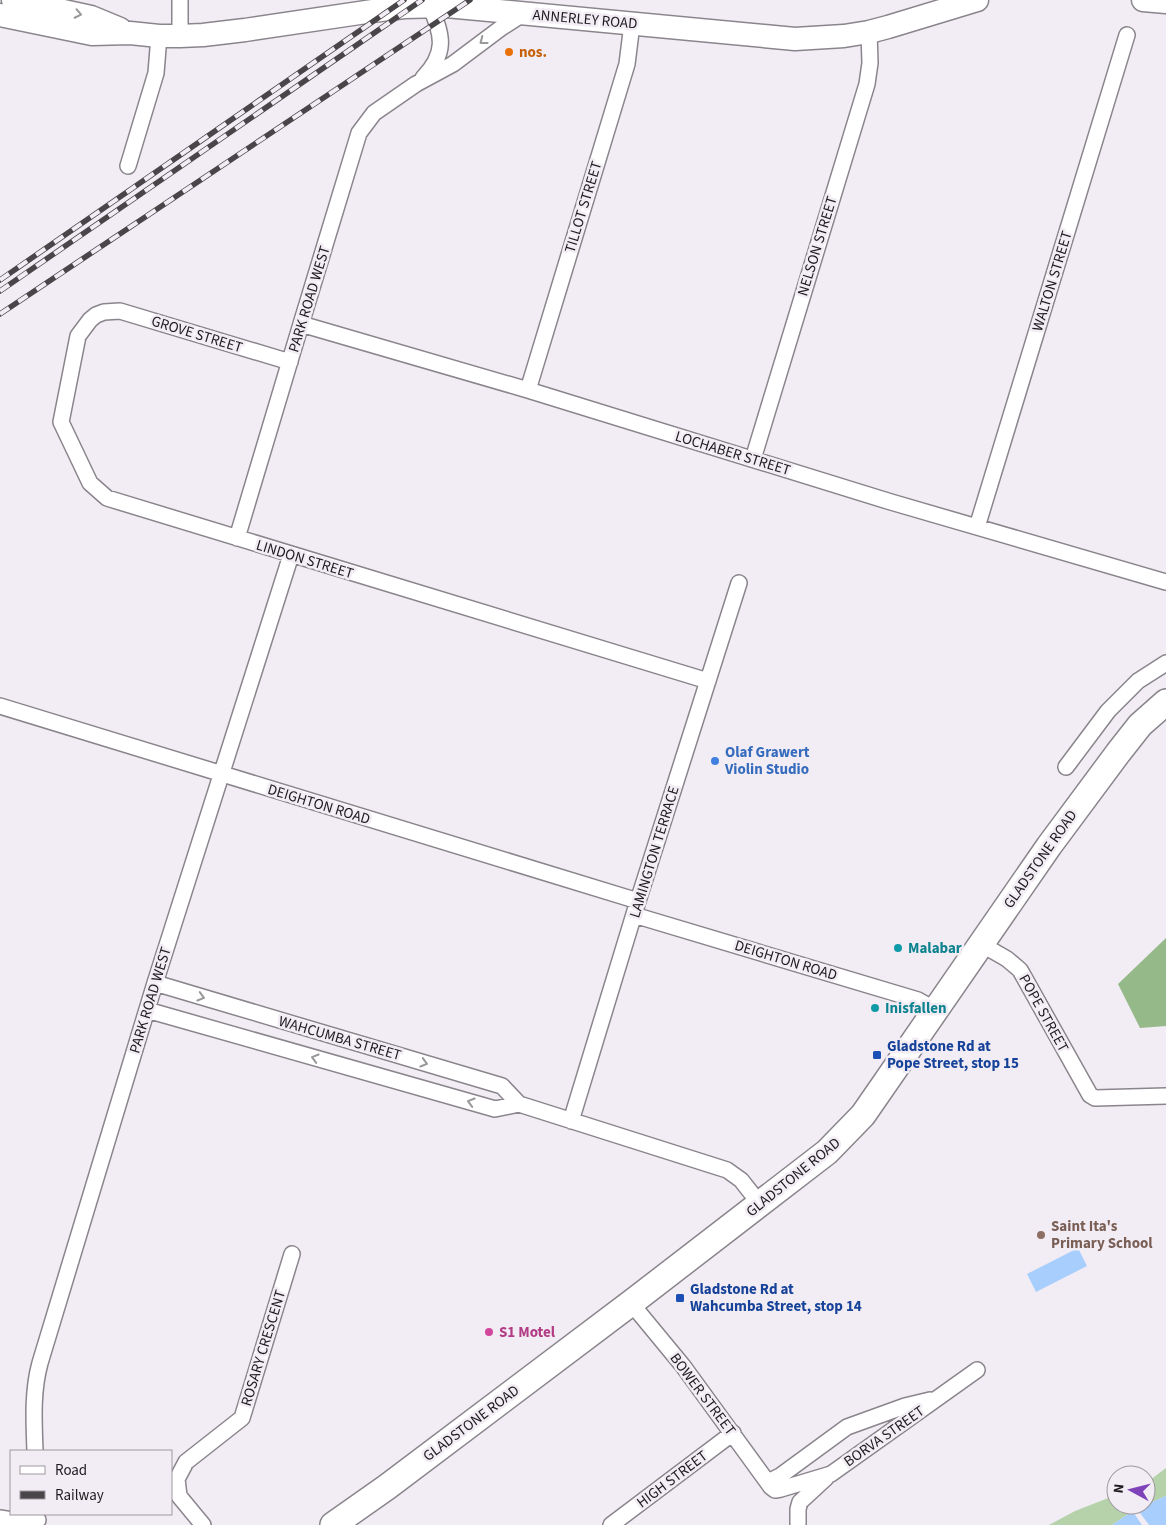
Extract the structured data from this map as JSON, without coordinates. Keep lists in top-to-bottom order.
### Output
{
  "streets": {
    "main road": ["ANNERLEY ROAD", "GLADSTONE ROAD"],
    "street": [
      "TILLOT STREET",
      "NELSON STREET",
      "WALTON STREET",
      "PARK ROAD WEST",
      "GROVE STREET",
      "LOCHABER STREET",
      "LINDON STREET",
      "DEIGHTON ROAD",
      "LAMINGTON TERRACE",
      "POPE STREET",
      "WAHCUMBA STREET",
      "ROSARY CRESCENT",
      "BOWER STREET",
      "BORVA STREET",
      "HIGH STREET"
    ]
  },
  "crossings": [
    ["ANNERLEY ROAD", "TILLOT STREET"],
    ["ANNERLEY ROAD", "NELSON STREET"],
    ["ANNERLEY ROAD", "PARK ROAD WEST"],
    ["TILLOT STREET", "LOCHABER STREET"],
    ["NELSON STREET", "LOCHABER STREET"],
    ["WALTON STREET", "LOCHABER STREET"],
    ["PARK ROAD WEST", "GROVE STREET"],
    ["PARK ROAD WEST", "LOCHABER STREET"],
    ["PARK ROAD WEST", "LINDON STREET"],
    ["PARK ROAD WEST", "DEIGHTON ROAD"],
    ["PARK ROAD WEST", "WAHCUMBA STREET"],
    ["GROVE STREET", "LINDON STREET"],
    ["LINDON STREET", "LAMINGTON TERRACE"],
    ["DEIGHTON ROAD", "LAMINGTON TERRACE"],
    ["DEIGHTON ROAD", "GLADSTONE ROAD"],
    ["LAMINGTON TERRACE", "WAHCUMBA STREET"],
    ["GLADSTONE ROAD", "POPE STREET"],
    ["GLADSTONE ROAD", "WAHCUMBA STREET"],
    ["GLADSTONE ROAD", "BOWER STREET"],
    ["BOWER STREET", "BORVA STREET"],
    ["BOWER STREET", "HIGH STREET"]
  ],
  "places": {
    "other": [
      "nos.",
      "Olaf Grawert Violin Studio",
      "Malabar",
      "Inisfallen",
      "Saint Ita's Primary School",
      "S1 Motel"
    ],
    "transit": ["Gladstone Rd at Pope Street, stop 15", "Gladstone Rd at Wahcumba Street, stop 14"]
  },
  "legend": ["Road", "Railway"],
  "north": "left"
}
